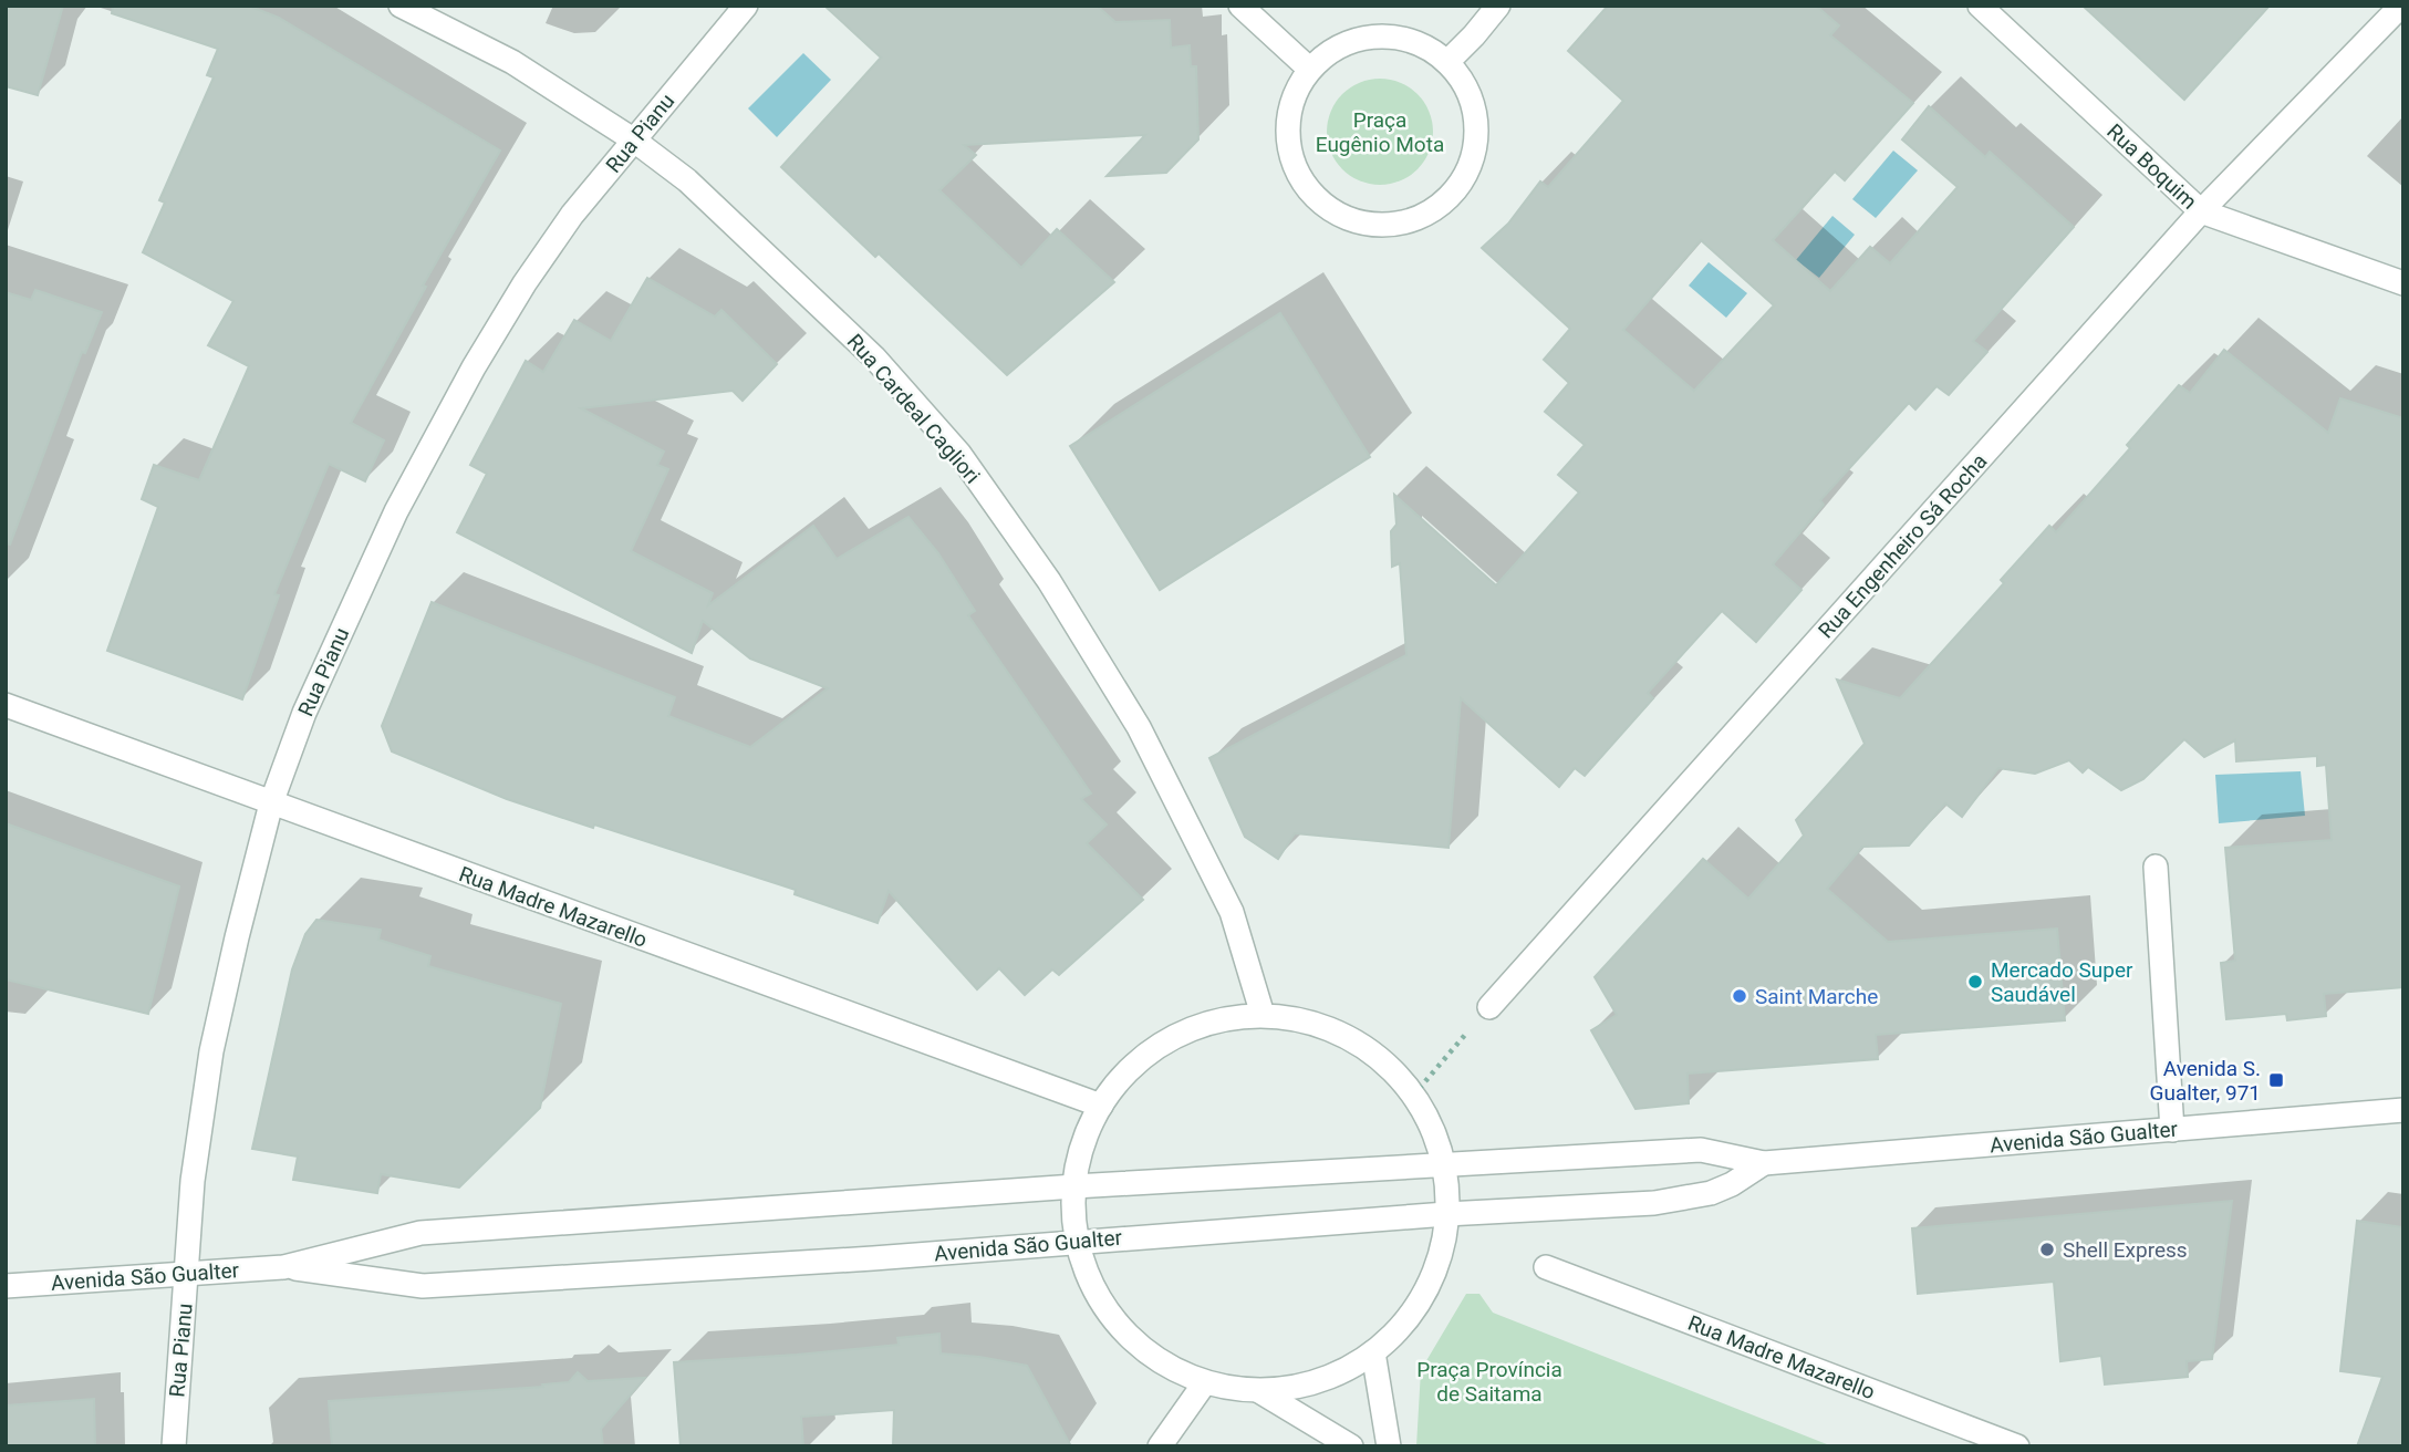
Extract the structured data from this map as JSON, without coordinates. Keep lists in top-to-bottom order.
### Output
{
  "streets": {
    "street": [
      "Rua Pianu",
      "Rua Boquim",
      "Rua Cardeal Cagliori",
      "Rua Engenheiro Sá Rocha",
      "Rua Madre Mazarello",
      "Avenida São Gualter"
    ]
  },
  "crossings": [
    ["Rua Pianu", "Rua Cardeal Cagliori"],
    ["Rua Pianu", "Rua Madre Mazarello"],
    ["Rua Pianu", "Avenida São Gualter"],
    ["Rua Boquim", "Rua Engenheiro Sá Rocha"]
  ],
  "parks": ["Praça Eugênio Mota", "Praça Província de Saitama"],
  "places": {
    "other": ["Mercado Super Saudável", "Saint Marche", "Shell Express"],
    "transit": ["Avenida S. Gualter, 971"]
  }
}
